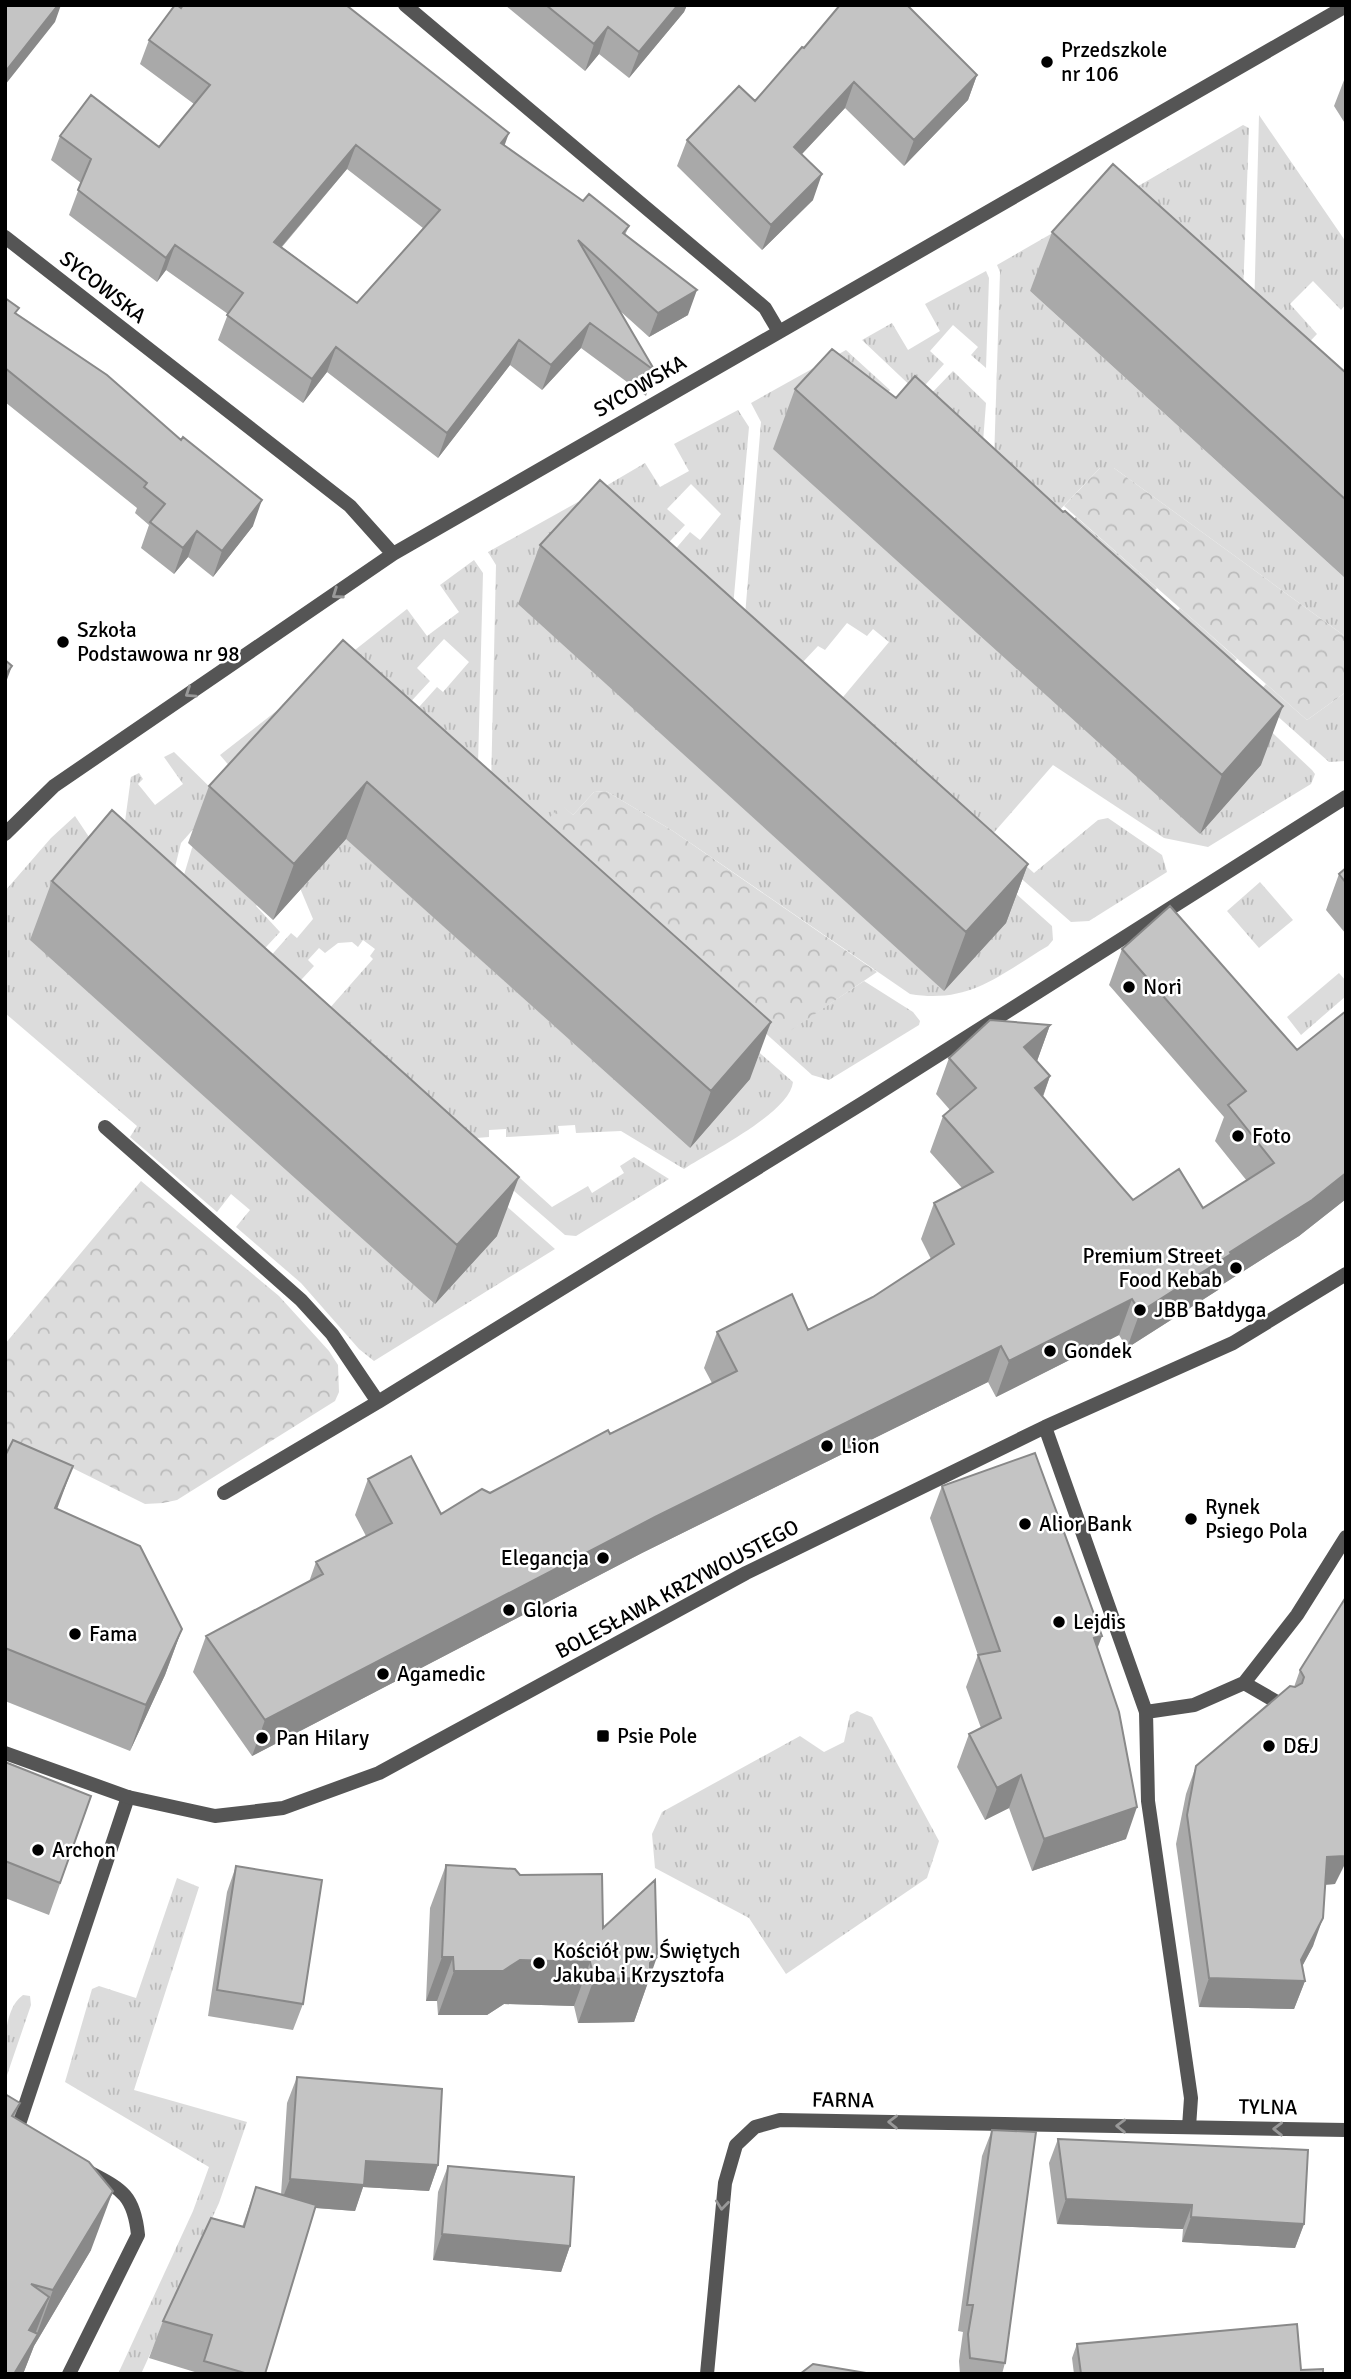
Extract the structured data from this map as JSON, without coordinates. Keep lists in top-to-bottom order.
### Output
{
  "streets": {
    "street": [
      "SYCOWSKA",
      "BOLESŁAWA KRZYWOUSTEGO",
      "FARNA",
      "TYLNA"
    ]
  },
  "crossings": [
    ["FARNA", "TYLNA"]
  ],
  "one_way": ["TYLNA"],
  "places": {
    "other": [
      "Przedszkole nr 106",
      "Szkoła Podstawowa nr 98",
      "Nori",
      "Foto",
      "Premium Street Food Kebab",
      "JBB Bałdyga",
      "Gondek",
      "Lion",
      "Rynek Psiego Pola",
      "Alior Bank",
      "Elegancja",
      "Gloria",
      "Lejdis",
      "Fama",
      "Agamedic",
      "Pan Hilary",
      "D&J",
      "Archon",
      "Kościół pw. Świętych Jakuba i Krzysztofa"
    ],
    "transit": ["Psie Pole"]
  }
}
